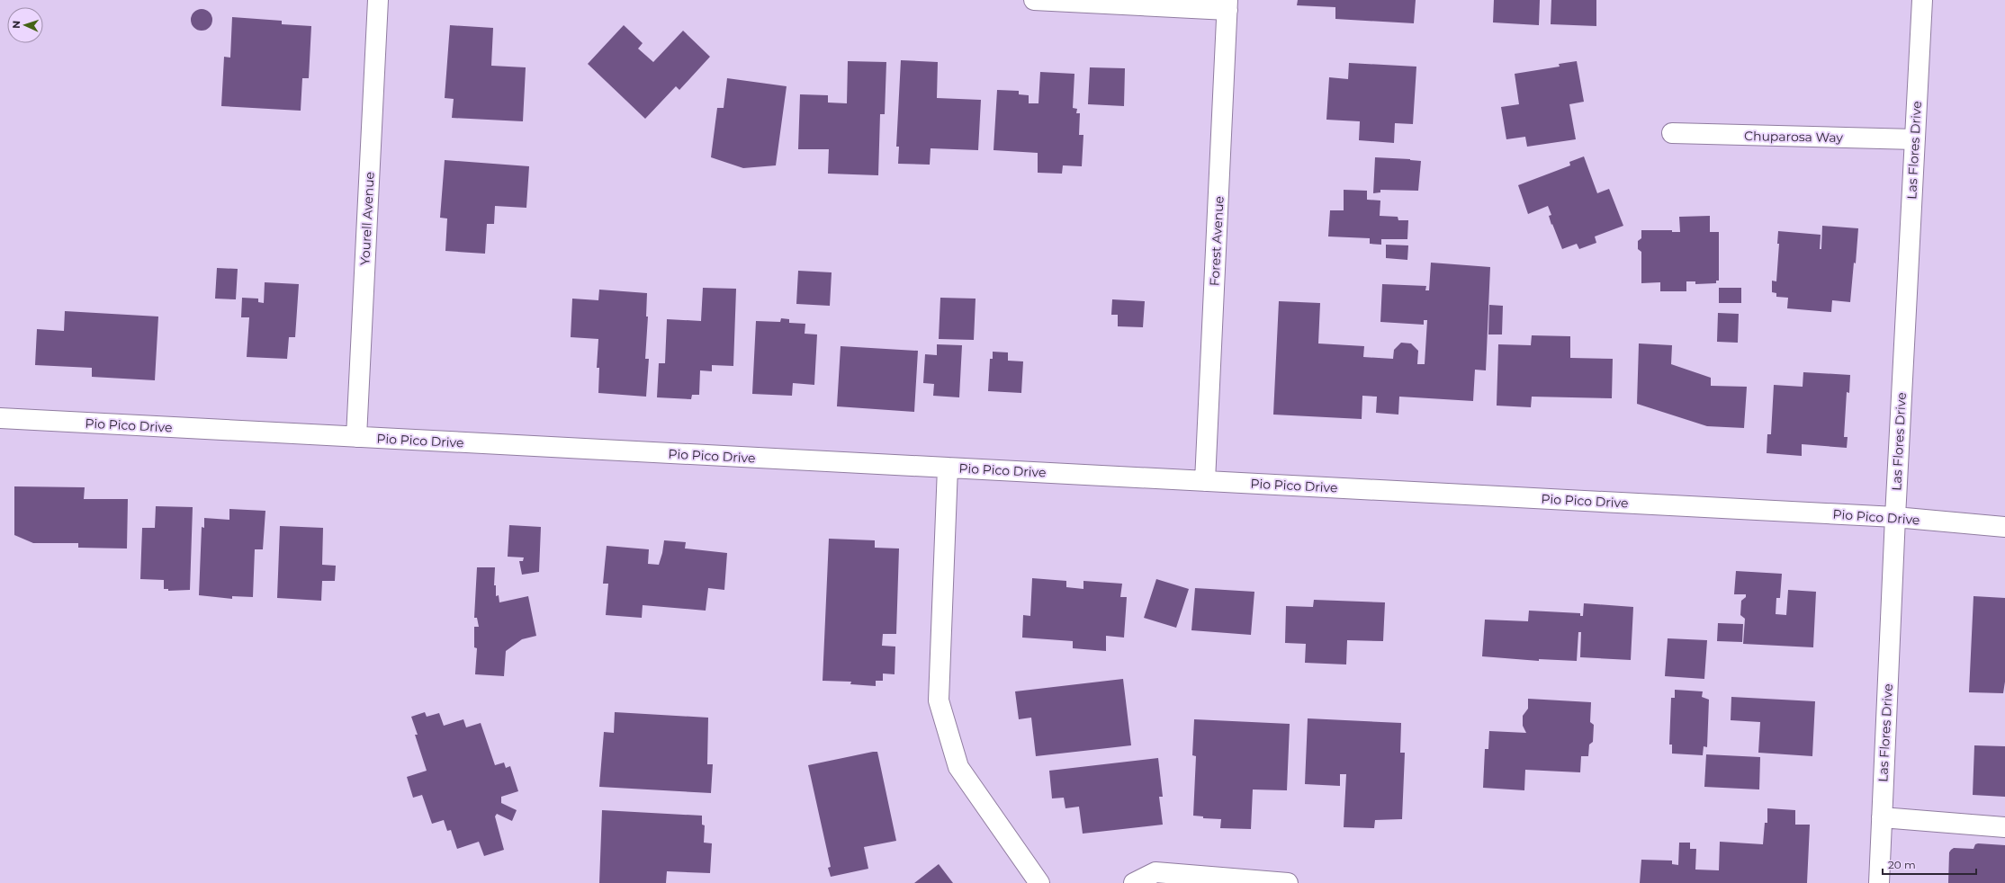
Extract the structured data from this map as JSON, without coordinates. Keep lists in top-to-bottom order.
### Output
{
  "streets": {
    "street": [
      "Chuparosa Way",
      "Las Flores Drive",
      "Yourell Avenue",
      "Forest Avenue",
      "Pio Pico Drive"
    ]
  },
  "crossings": [
    ["Chuparosa Way", "Las Flores Drive"],
    ["Las Flores Drive", "Pio Pico Drive"],
    ["Yourell Avenue", "Pio Pico Drive"],
    ["Forest Avenue", "Pio Pico Drive"]
  ],
  "scale_bar": "20 m",
  "north": "left"
}
